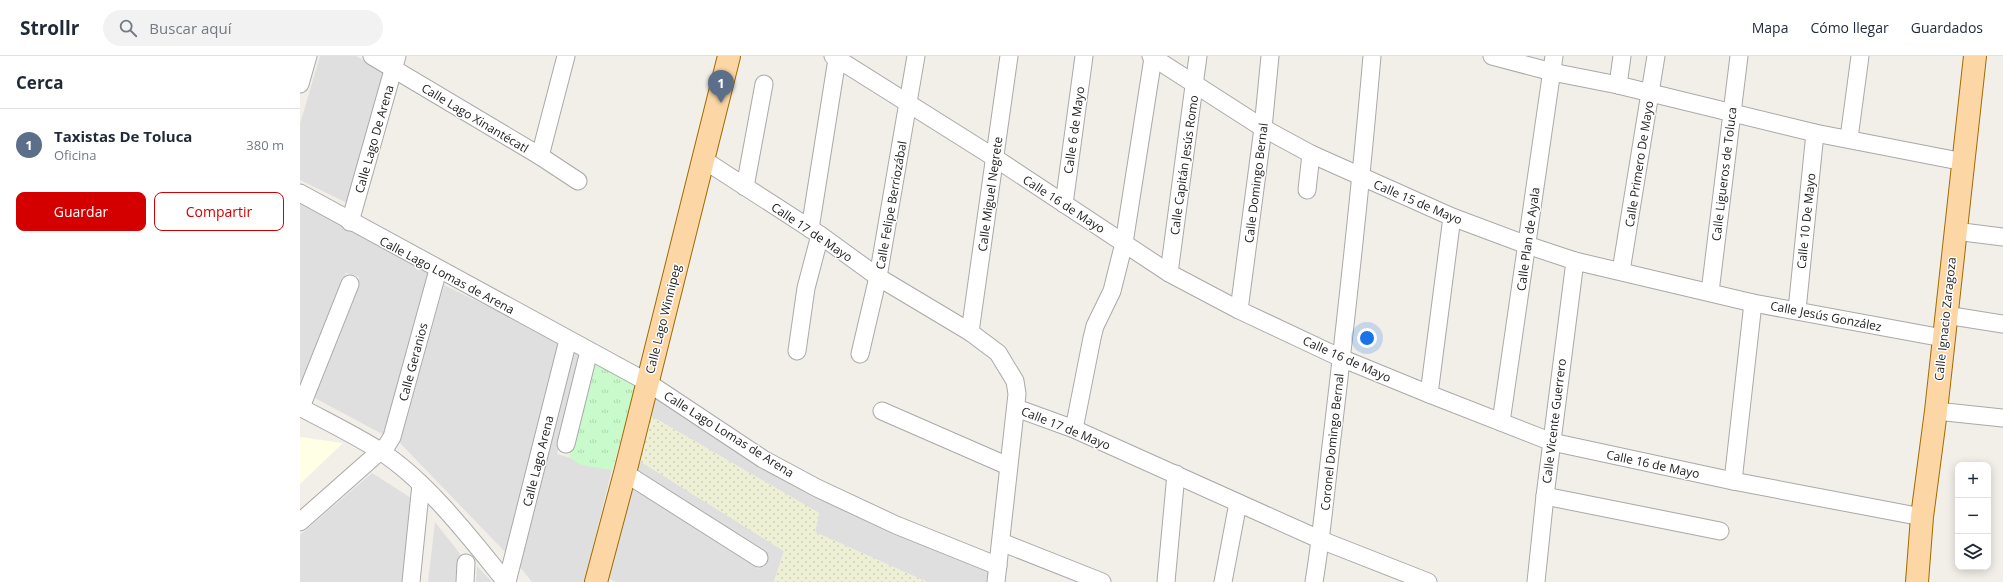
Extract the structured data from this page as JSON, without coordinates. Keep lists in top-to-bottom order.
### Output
{
  "streets": {
    "main road": ["Calle Lago Winnipeg", "Calle Ignacio Zaragoza"],
    "street": [
      "Calle Lago Xinantécatl",
      "Calle 6 de Mayo",
      "Calle Lago De Arena",
      "Calle Primero De Mayo",
      "Calle Capitán Jesús Romo",
      "Calle Ligueros de Toluca",
      "Calle Domingo Bernal",
      "Calle Miguel Negrete",
      "Calle 15 de Mayo",
      "Calle 16 de Mayo",
      "Calle Felipe Berriozábal",
      "Calle 10 De Mayo",
      "Calle 17 de Mayo",
      "Calle Plan de Ayala",
      "Calle Lago Lomas de Arena",
      "Calle Jesús González",
      "Calle Geranios",
      "Calle Vicente Guerrero",
      "Coronel Domingo Bernal",
      "Calle Lago Arena"
    ]
  },
  "crossings": [
    ["Calle Lago Xinantécatl", "Calle Lago De Arena"],
    ["Calle 6 de Mayo", "Calle 16 de Mayo"],
    ["Calle Lago De Arena", "Calle Lago Lomas de Arena"],
    ["Calle Primero De Mayo", "Calle 15 de Mayo"],
    ["Calle Capitán Jesús Romo", "Calle 15 de Mayo"],
    ["Calle Capitán Jesús Romo", "Calle 16 de Mayo"],
    ["Calle Ligueros de Toluca", "Calle 15 de Mayo"],
    ["Calle Ligueros de Toluca", "Calle Jesús González"],
    ["Calle Domingo Bernal", "Calle 15 de Mayo"],
    ["Calle Domingo Bernal", "Calle 16 de Mayo"],
    ["Calle Miguel Negrete", "Calle 16 de Mayo"],
    ["Calle Miguel Negrete", "Calle 17 de Mayo"],
    ["Calle 15 de Mayo", "Calle Plan de Ayala"],
    ["Calle 15 de Mayo", "Calle Jesús González"],
    ["Calle 15 de Mayo", "Calle Vicente Guerrero"],
    ["Calle 15 de Mayo", "Coronel Domingo Bernal"],
    ["Calle 16 de Mayo", "Calle Felipe Berriozábal"],
    ["Calle 16 de Mayo", "Calle Plan de Ayala"],
    ["Calle 16 de Mayo", "Calle Ignacio Zaragoza"],
    ["Calle 16 de Mayo", "Calle Vicente Guerrero"],
    ["Calle 16 de Mayo", "Coronel Domingo Bernal"],
    ["Calle Felipe Berriozábal", "Calle 17 de Mayo"],
    ["Calle 10 De Mayo", "Calle Jesús González"],
    ["Calle 17 de Mayo", "Calle Lago Winnipeg"],
    ["Calle 17 de Mayo", "Coronel Domingo Bernal"],
    ["Calle Lago Lomas de Arena", "Calle Lago Winnipeg"],
    ["Calle Lago Lomas de Arena", "Calle Geranios"],
    ["Calle Lago Lomas de Arena", "Calle Lago Arena"],
    ["Calle Jesús González", "Calle Ignacio Zaragoza"]
  ],
  "page": {
    "header": "Strollr",
    "search": "Buscar aquí",
    "nav": ["Mapa", "Cómo llegar", "Guardados"],
    "heading": "Cerca",
    "pins": "1",
    "list": [
      {
        "mark": "1",
        "name": "Taxistas De Toluca",
        "note": "Oficina",
        "value": "380 m"
      }
    ],
    "buttons": ["Guardar", "Compartir"],
    "map_buttons": ["+", "−"]
  }
}
